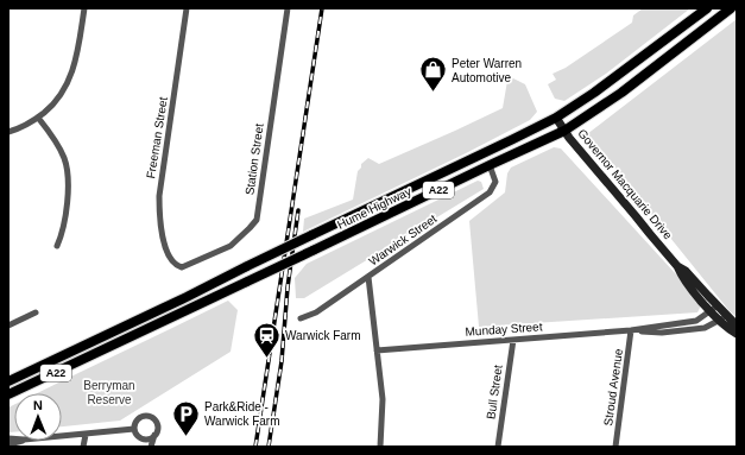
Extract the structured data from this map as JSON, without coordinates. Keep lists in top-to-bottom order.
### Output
{
  "streets": {
    "highway": ["A22", "Hume Highway"],
    "main road": ["Governor Macquarie Drive"],
    "street": [
      "Freeman Street",
      "Station Street",
      "Warwick Street",
      "Munday Street",
      "Stroud Avenue",
      "Bull Street"
    ]
  },
  "crossings": [
    ["Freeman Street", "Station Street"],
    ["Governor Macquarie Drive", "Hume Highway"],
    ["Governor Macquarie Drive", "Munday Street"],
    ["Hume Highway", "Warwick Street"],
    ["Munday Street", "Stroud Avenue"],
    ["Munday Street", "Bull Street"]
  ],
  "parks": ["Berryman Reserve"],
  "places": {
    "shop": ["Peter Warren Automotive"],
    "station": ["Warwick Farm"],
    "parking": ["Park&Ride - Warwick Farm"]
  },
  "north": "top"
}
